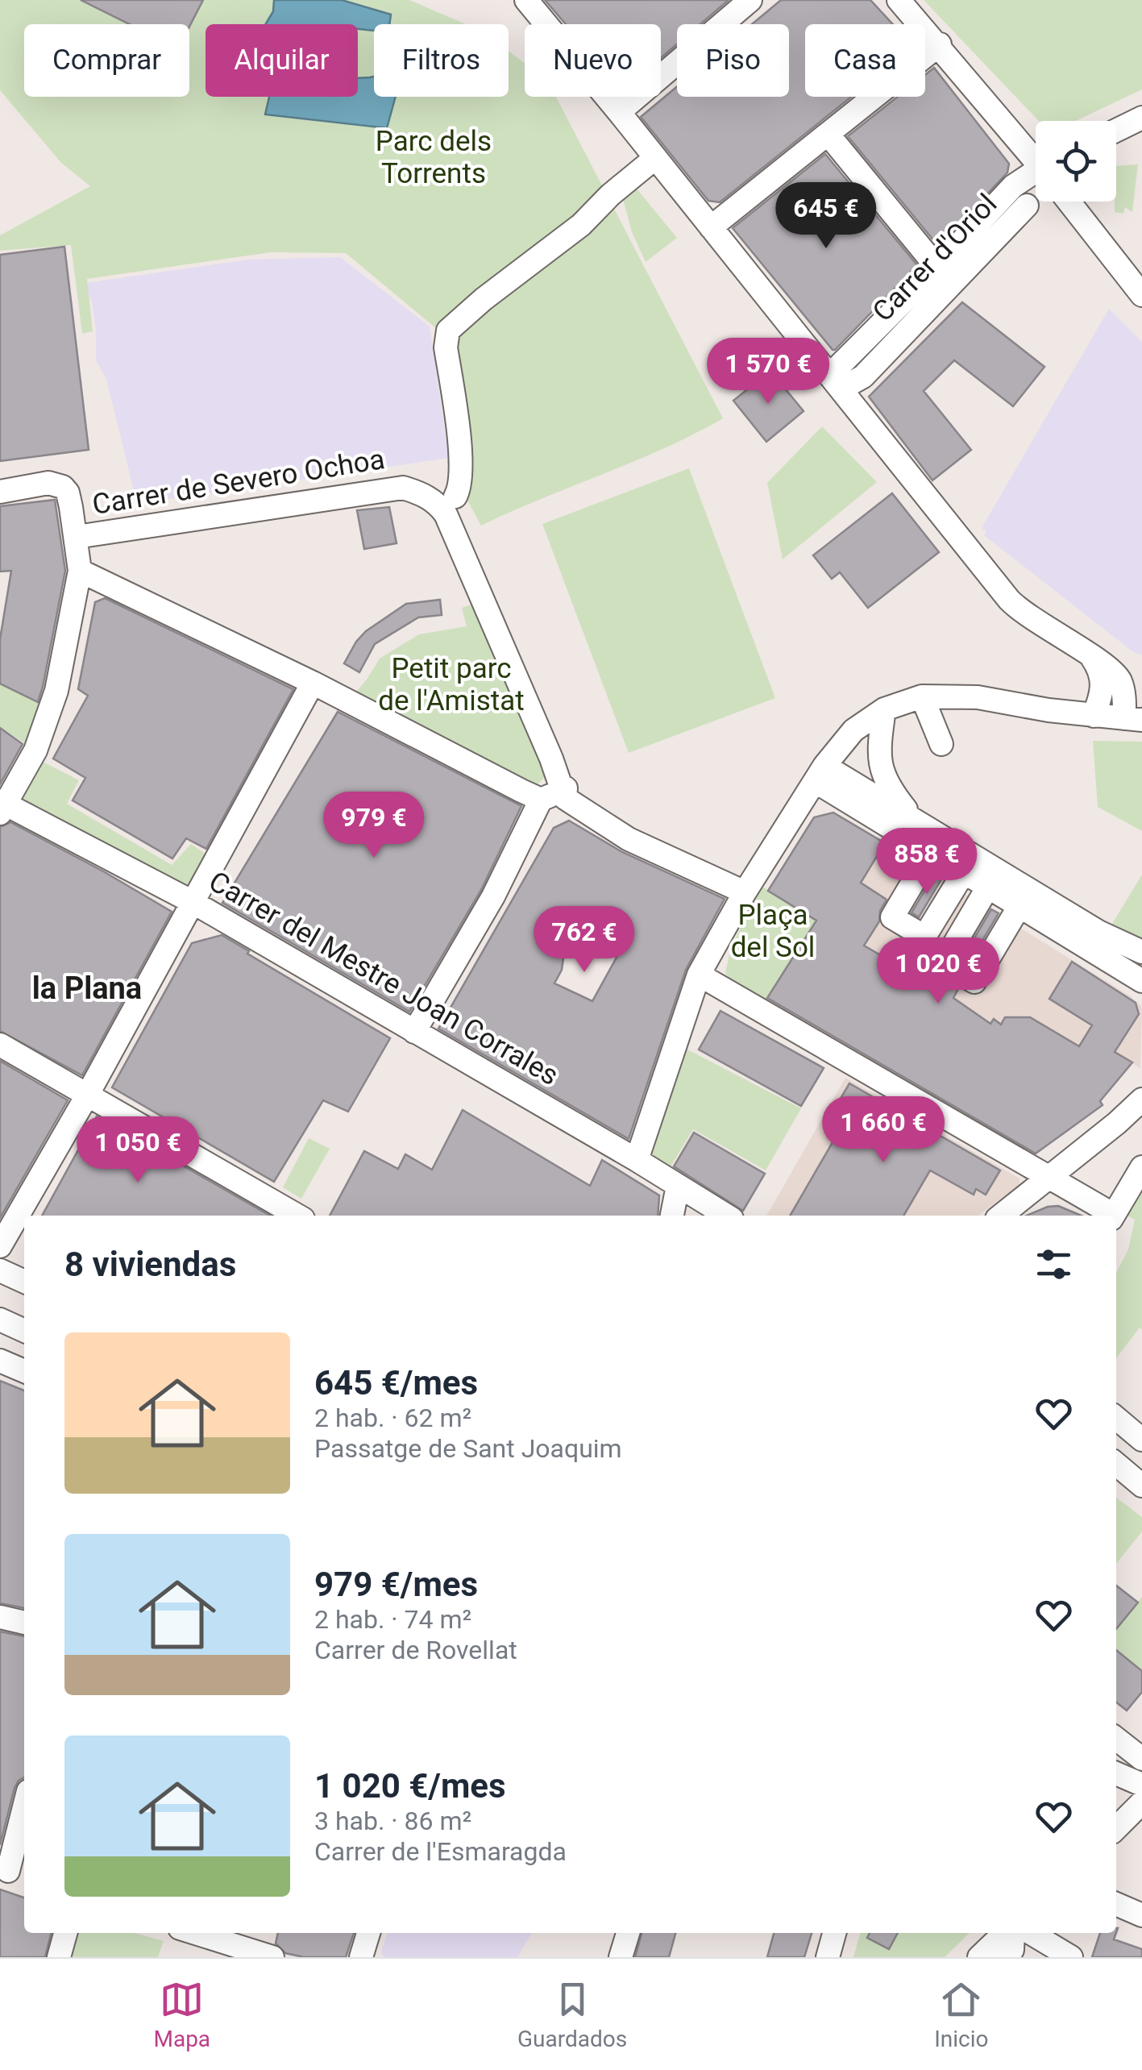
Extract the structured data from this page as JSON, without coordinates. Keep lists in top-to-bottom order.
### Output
{
  "streets": {
    "street": ["Carrer d'Oriol", "Carrer de Severo Ochoa", "Carrer del Mestre Joan Corrales"]
  },
  "districts": ["la Plana"],
  "parks": ["Parc dels Torrents", "Petit parc de l'Amistat", "Plaça del Sol"],
  "page": {
    "chip": [
      "Comprar",
      "Alquilar",
      "Filtros",
      "Nuevo",
      "Piso",
      "Casa"
    ],
    "price": [
      "645 €",
      "1 570 €",
      "979 €",
      "858 €",
      "762 €",
      "1 020 €",
      "1 660 €",
      "1 050 €"
    ],
    "heading": "8 viviendas",
    "list": [
      {
        "name": "645 €/mes",
        "note": "2 hab. · 62 m² · Passatge de Sant Joaquim"
      },
      {
        "name": "979 €/mes",
        "note": "2 hab. · 74 m² · Carrer de Rovellat"
      },
      {
        "name": "1 020 €/mes",
        "note": "3 hab. · 86 m² · Carrer de l'Esmaragda"
      }
    ],
    "tabs": ["Mapa", "Guardados", "Inicio"]
  }
}
